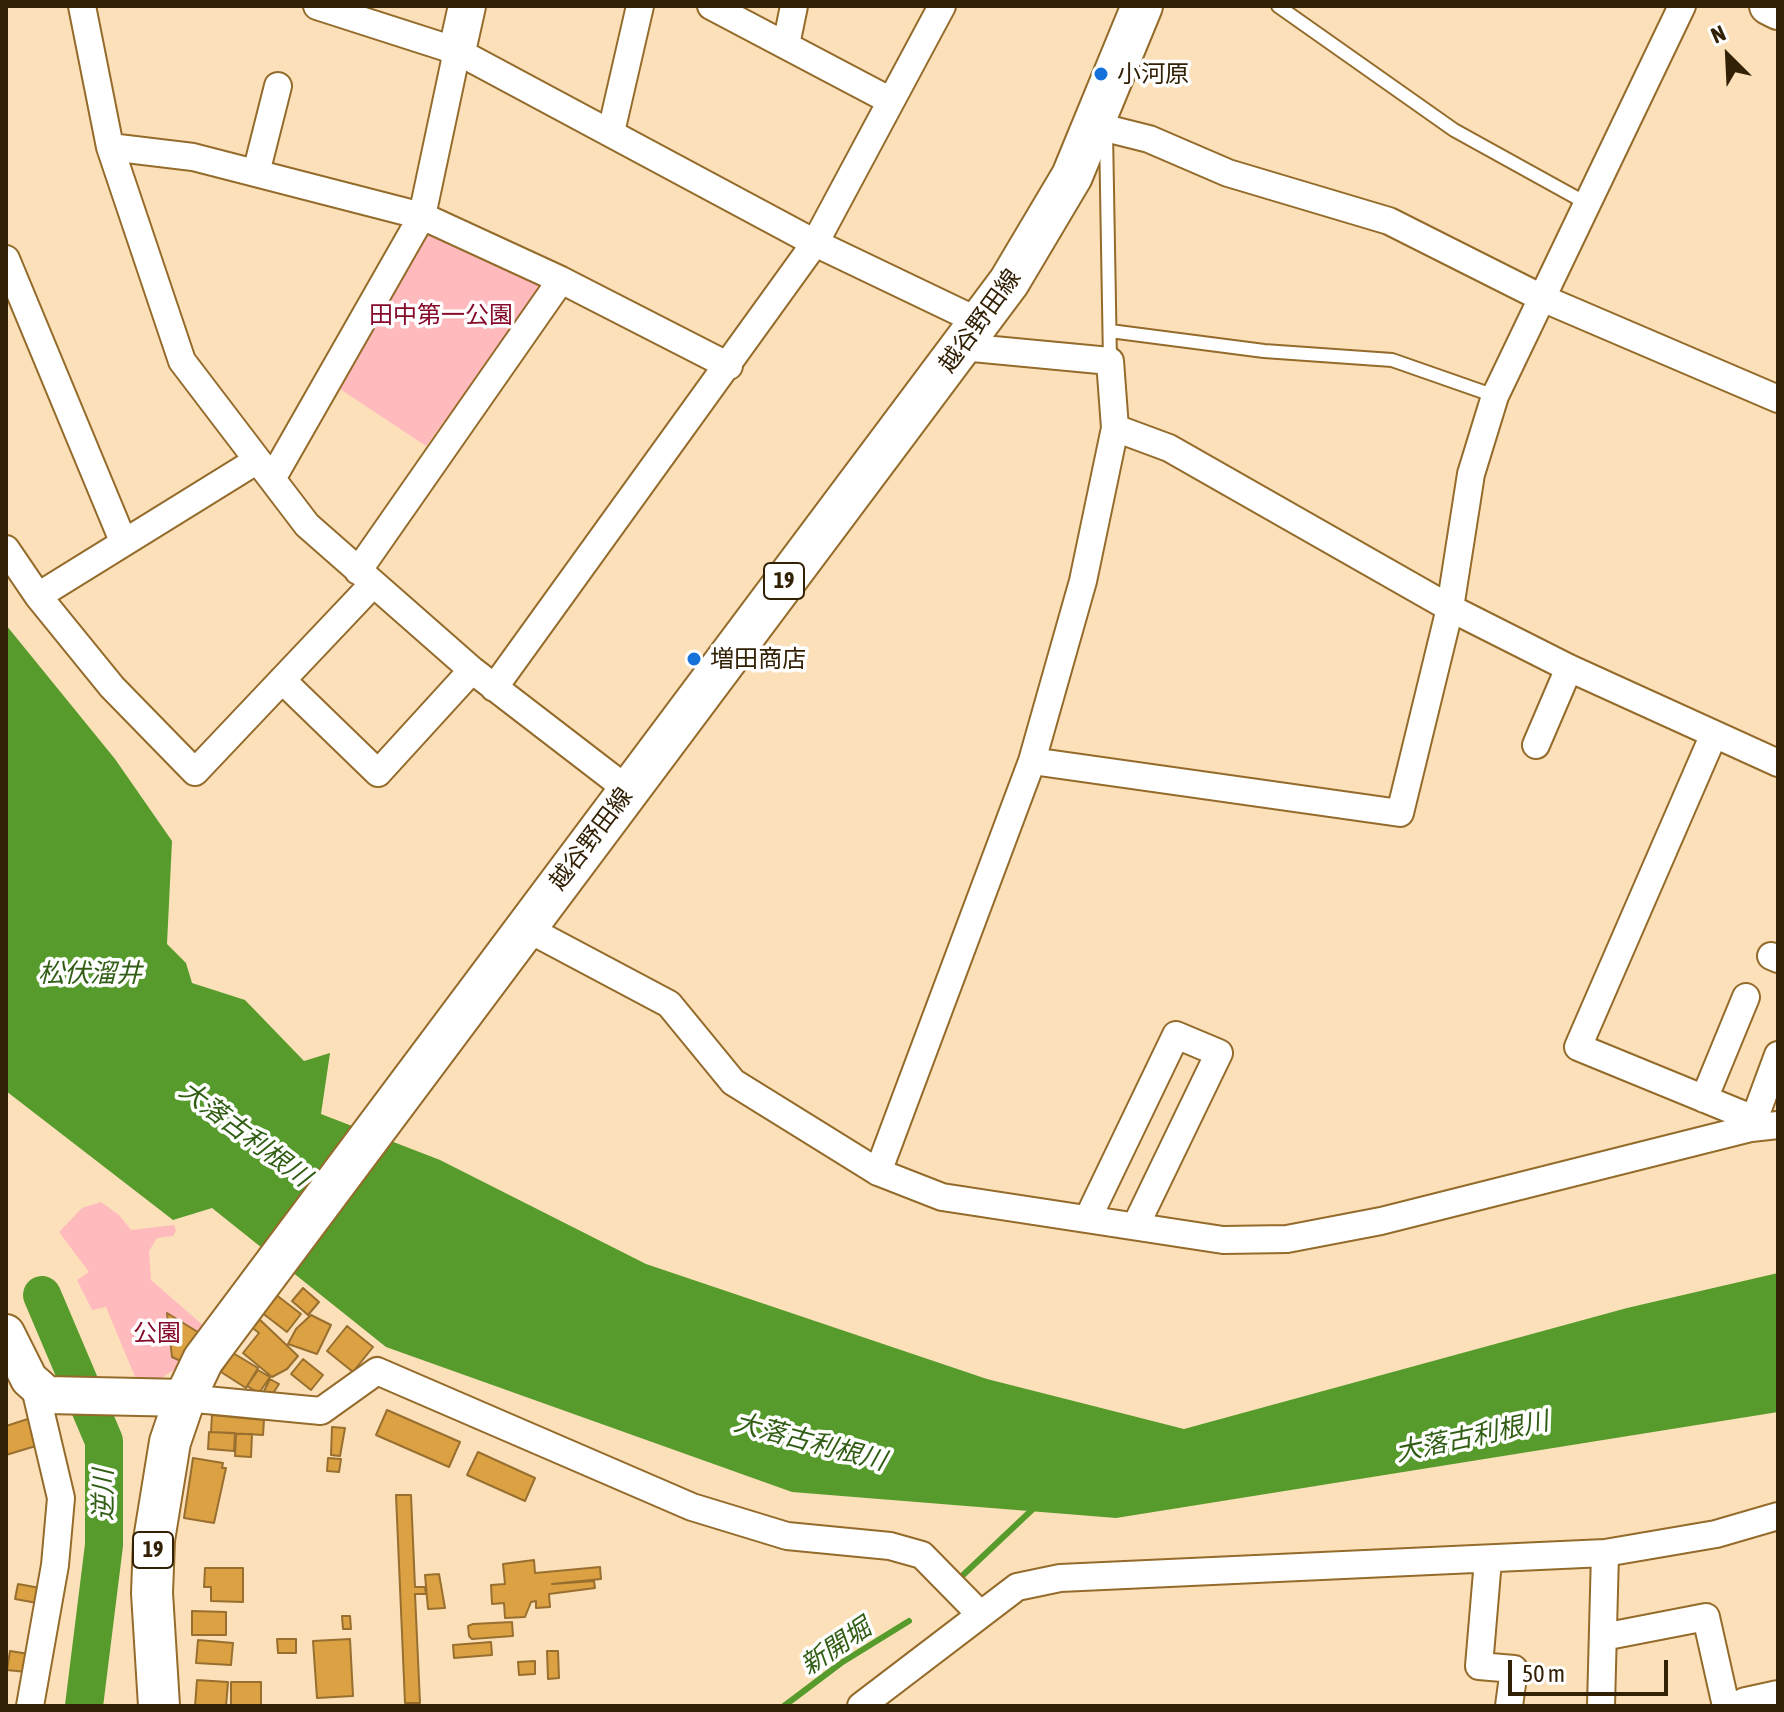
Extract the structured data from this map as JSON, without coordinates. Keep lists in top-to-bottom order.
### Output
{
  "streets": {
    "main road": ["越谷野田線", "19"]
  },
  "water": [
    "松伏溜井",
    "大落古利根川",
    "逆川",
    "新開堀"
  ],
  "parks": ["田中第一公園", "公園"],
  "places": ["小河原", "増田商店"],
  "scale_bar": "50 m",
  "north": "top left"
}
